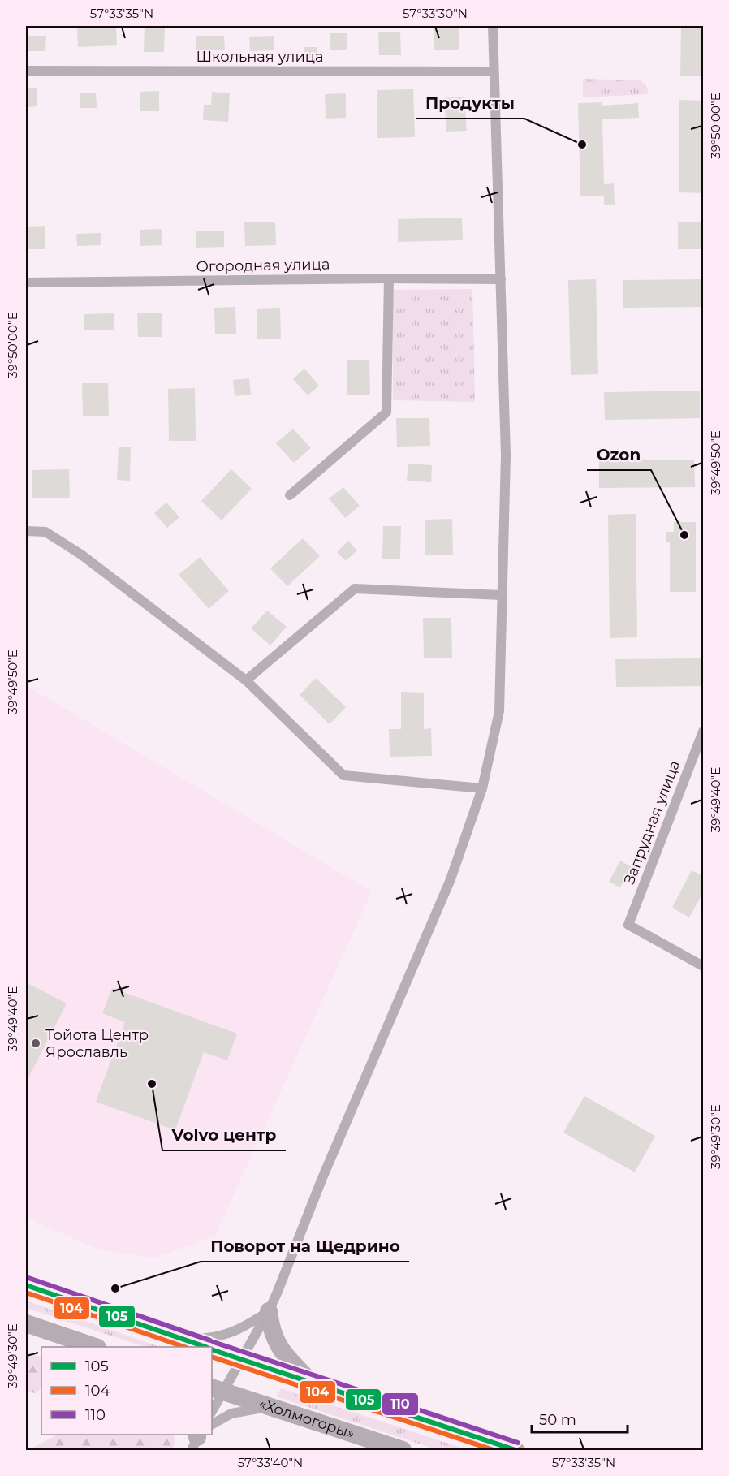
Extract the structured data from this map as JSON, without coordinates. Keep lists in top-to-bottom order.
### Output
{
  "streets": {
    "highway": ["«Холмогоры»"],
    "street": ["Школьная улица", "Огородная улица", "Запрудная улица"]
  },
  "places": [
    "Продукты",
    "Ozon",
    "Тойота Центр Ярославль",
    "Volvo центр",
    "Поворот на Щедрино"
  ],
  "lines": ["transit line 110", "transit line 105", "transit line 104"],
  "legend": ["105", "104", "110"],
  "scale_bar": "50 m",
  "coordinates": [
    "57°33'35\"N",
    "57°33'30\"N",
    "39°50'00\"E",
    "39°49'50\"E",
    "39°49'40\"E",
    "39°49'30\"E",
    "57°33'40\"N"
  ]
}
